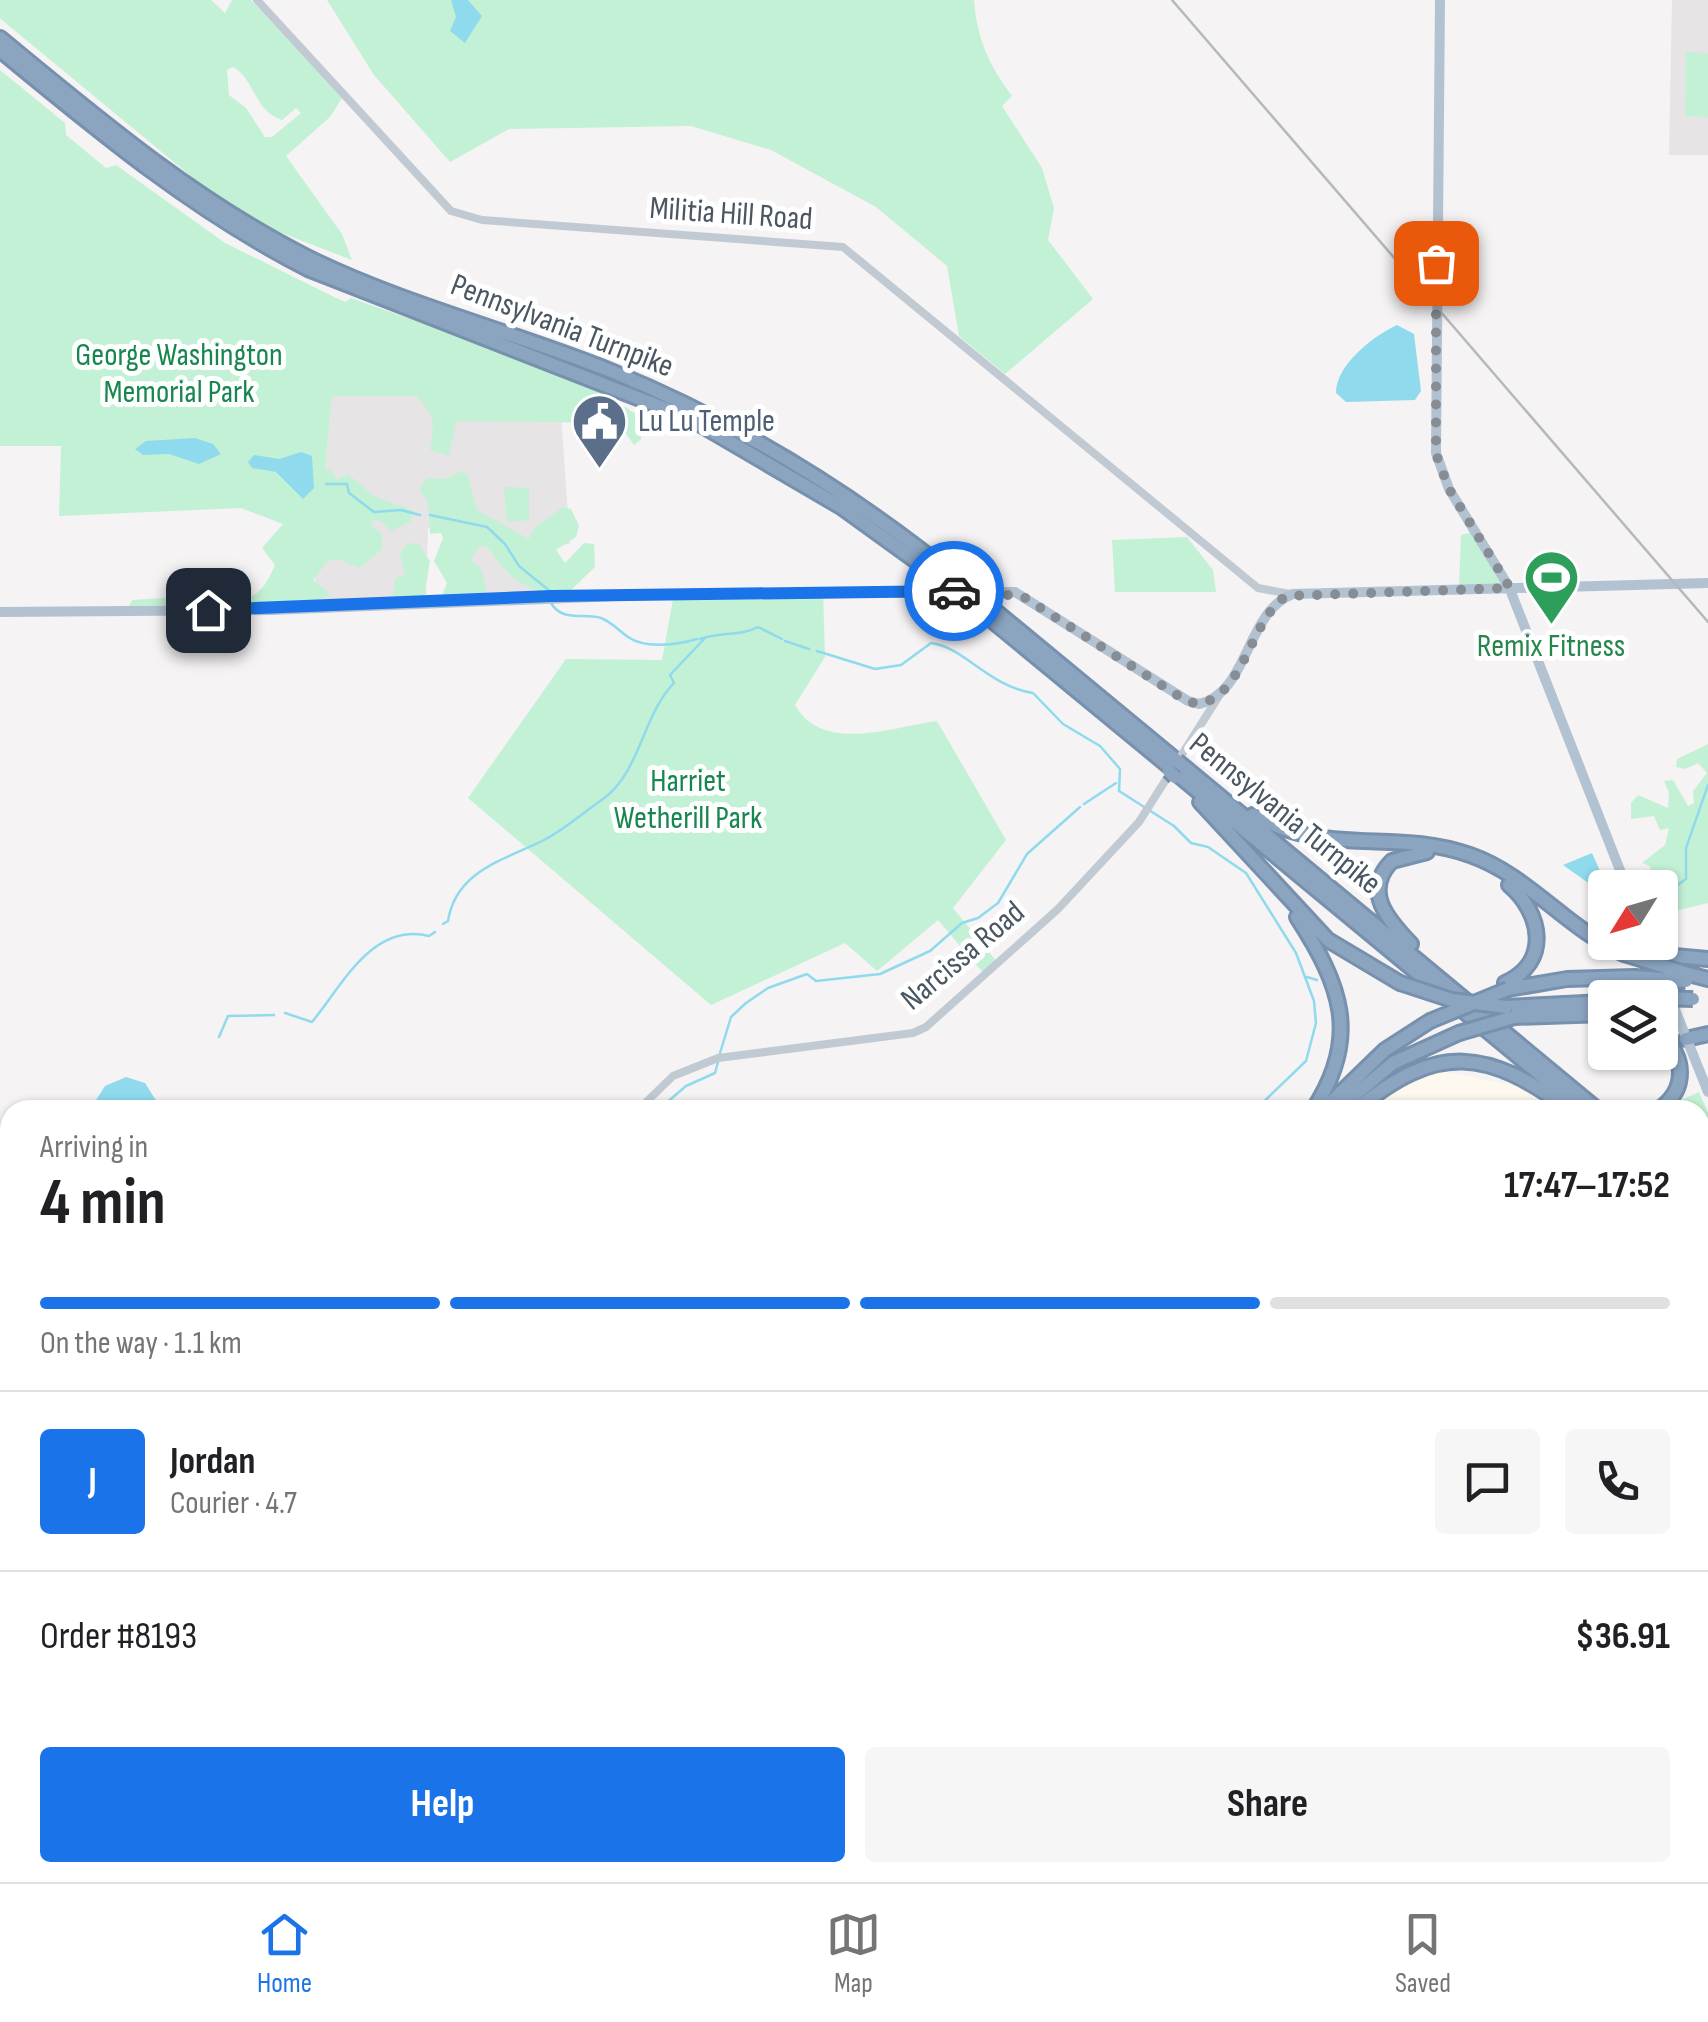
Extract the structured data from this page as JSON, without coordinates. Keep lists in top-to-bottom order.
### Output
{
  "streets": {
    "highway": ["Pennsylvania Turnpike"],
    "street": ["Militia Hill Road", "Narcissa Road"]
  },
  "parks": ["George Washington Memorial Park", "Harriet Wetherill Park"],
  "places": {
    "public building": ["Lu Lu Temple"],
    "sports": ["Remix Fitness"]
  },
  "north": "bottom left",
  "page": {
    "heading": ["4 min", "Arriving in", "17:47–17:52"],
    "panel": [
      "Jordan",
      "Courier · 4.7",
      "Order #8193",
      "$36.91"
    ],
    "bar": "On the way · 1.1 km",
    "round": "J",
    "buttons": ["Help", "Share"],
    "tabs": ["Home", "Map", "Saved"]
  }
}
